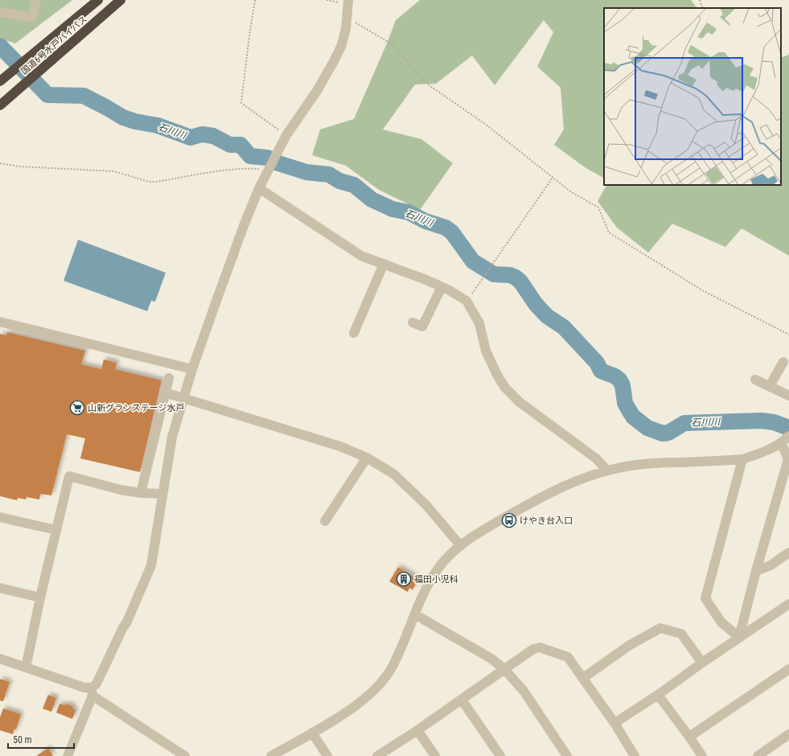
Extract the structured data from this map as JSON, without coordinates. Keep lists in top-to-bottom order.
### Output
{
  "streets": {
    "highway": ["国道6号水戸バイパス"]
  },
  "water": ["石川川"],
  "places": {
    "supermarket": ["山新グランステージ水戸"],
    "bus stop": ["けやき台入口"],
    "building": ["福田小児科"]
  },
  "scale_bar": "50 m"
}
